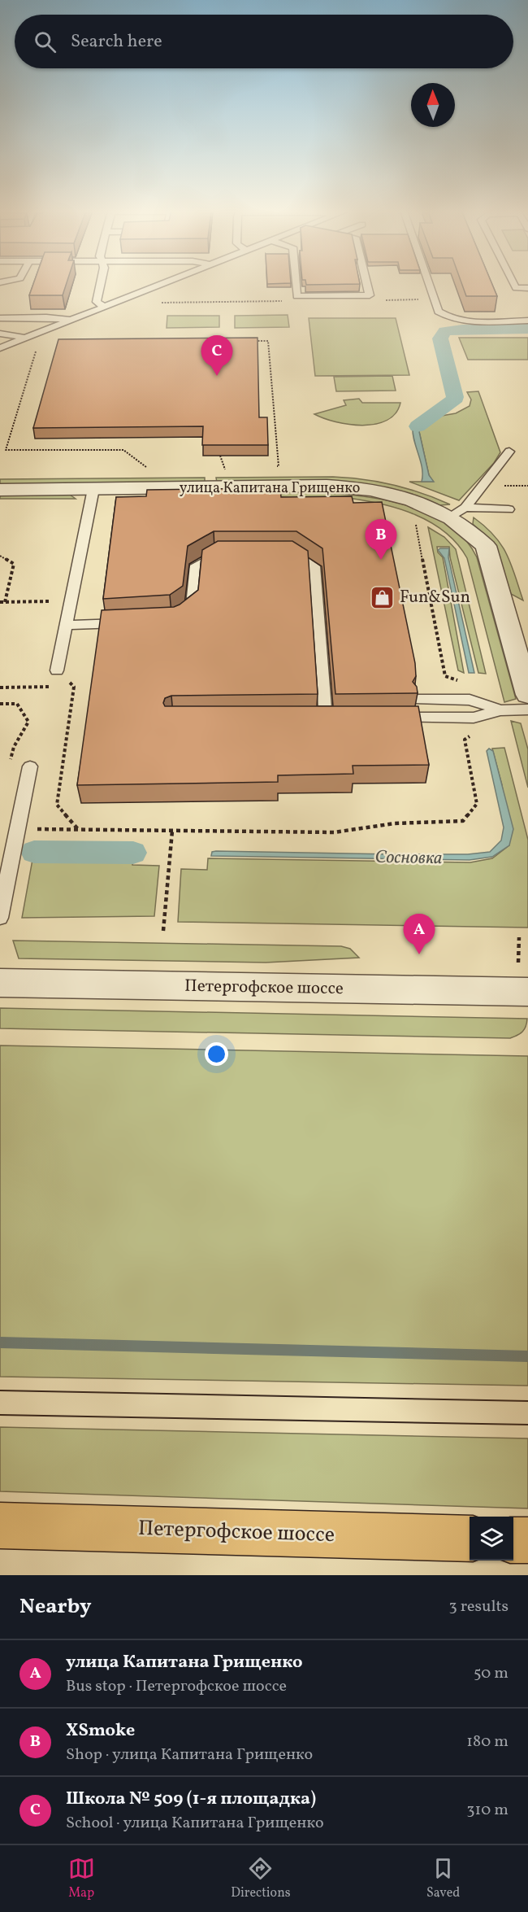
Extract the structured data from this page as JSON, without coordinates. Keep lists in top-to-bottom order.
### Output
{
  "streets": {
    "main road": ["Петергофское шоссе"],
    "street": ["улица Капитана Грищенко"]
  },
  "water": ["Сосновка"],
  "places": {
    "shop": ["Fun&Sun"]
  },
  "north": "top",
  "page": {
    "search": "Search here",
    "pins": ["C", "B", "A"],
    "heading": ["Nearby", "3 results"],
    "list": [
      {
        "mark": "A",
        "name": "улица Капитана Грищенко",
        "note": "Bus stop · Петергофское шоссе",
        "value": "50 m"
      },
      {
        "mark": "B",
        "name": "XSmoke",
        "note": "Shop · улица Капитана Грищенко",
        "value": "180 m"
      },
      {
        "mark": "C",
        "name": "Школа № 509 (1-я площадка)",
        "note": "School · улица Капитана Грищенко",
        "value": "310 m"
      }
    ],
    "nav": ["Map", "Directions", "Saved"]
  }
}
